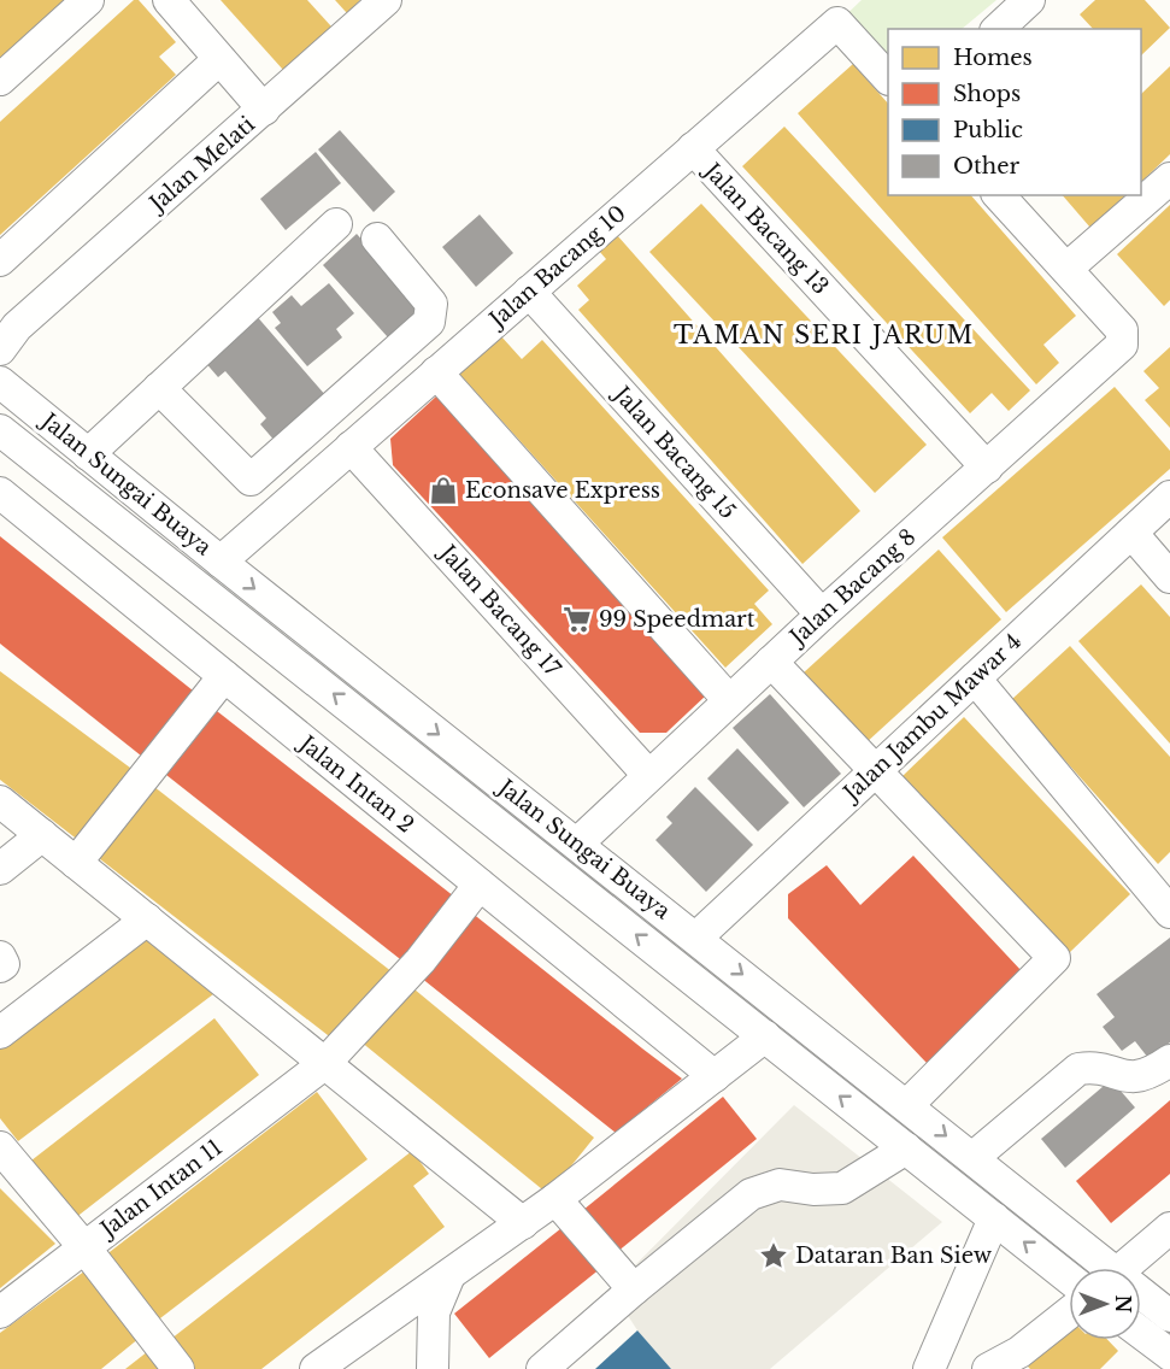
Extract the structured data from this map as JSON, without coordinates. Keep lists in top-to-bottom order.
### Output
{
  "streets": {
    "street": [
      "Jalan Melati",
      "Jalan Bacang 13",
      "Jalan Bacang 10",
      "Jalan Bacang 15",
      "Jalan Sungai Buaya",
      "Jalan Bacang 8",
      "Jalan Bacang 17",
      "Jalan Jambu Mawar 4",
      "Jalan Intan 2",
      "Jalan Intan 11"
    ]
  },
  "crossings": [
    ["Jalan Bacang 13", "Jalan Bacang 10"],
    ["Jalan Bacang 13", "Jalan Bacang 8"],
    ["Jalan Bacang 10", "Jalan Bacang 15"],
    ["Jalan Bacang 10", "Jalan Sungai Buaya"],
    ["Jalan Bacang 10", "Jalan Bacang 17"],
    ["Jalan Bacang 15", "Jalan Bacang 8"],
    ["Jalan Sungai Buaya", "Jalan Bacang 8"],
    ["Jalan Sungai Buaya", "Jalan Jambu Mawar 4"],
    ["Jalan Bacang 8", "Jalan Bacang 17"],
    ["Jalan Intan 2", "Jalan Intan 11"]
  ],
  "districts": ["TAMAN SERI JARUM"],
  "places": {
    "shop": ["Econsave Express"],
    "supermarket": ["99 Speedmart"],
    "place": ["Dataran Ban Siew"]
  },
  "legend": [
    "Homes",
    "Shops",
    "Public",
    "Other"
  ],
  "north": "right"
}
